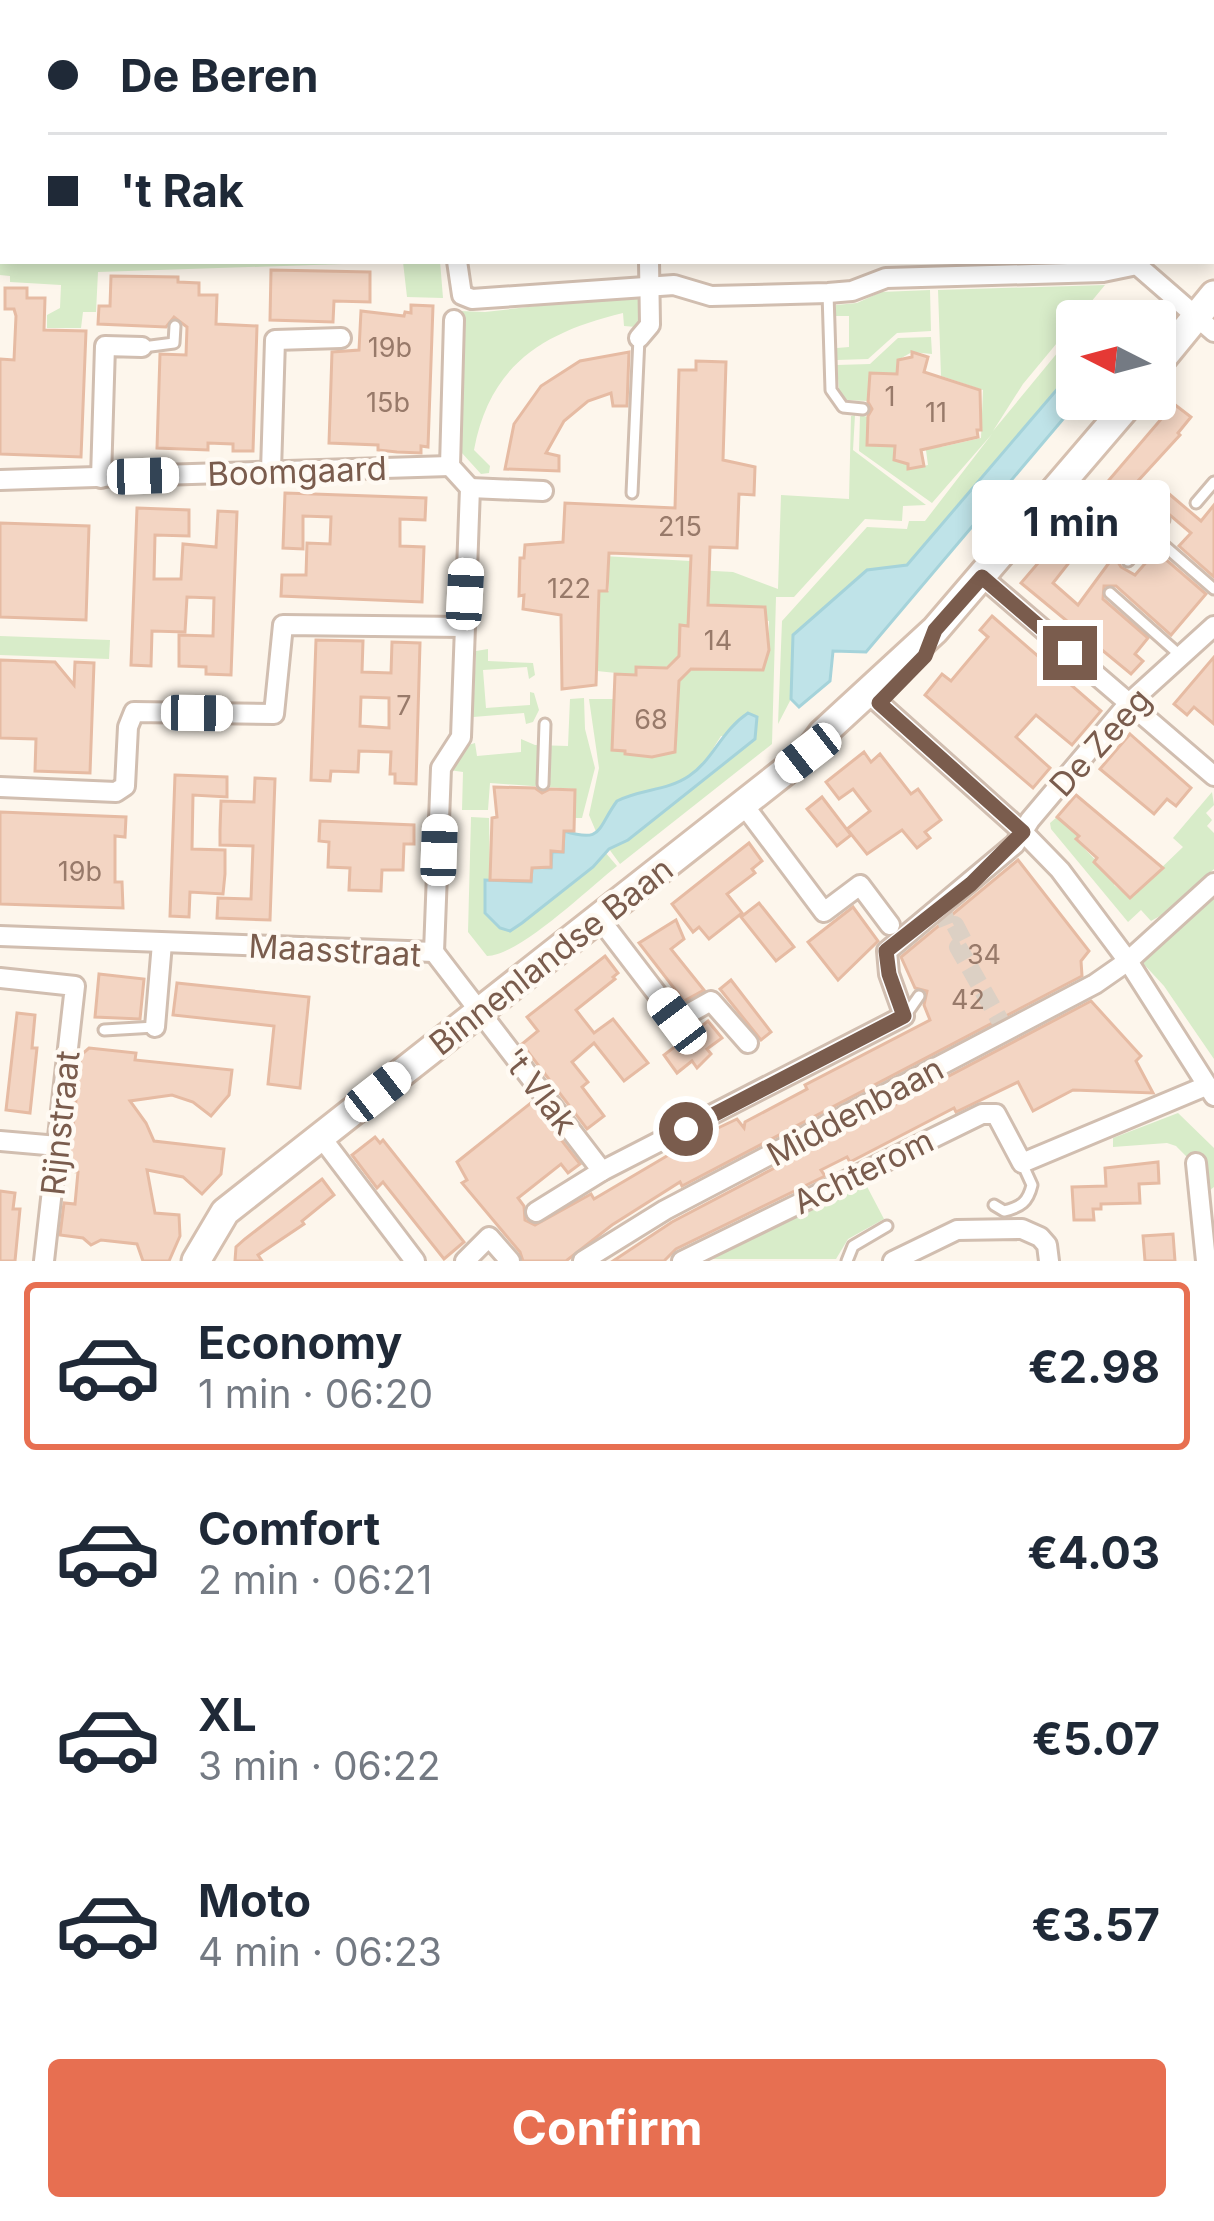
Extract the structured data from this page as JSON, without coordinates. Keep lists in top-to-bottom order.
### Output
{
  "streets": {
    "street": [
      "Boomgaard",
      "De Zeeg",
      "Maasstraat",
      "Binnenlandse Baan",
      "'t Vlak",
      "Middenbaan",
      "Rijnstraat",
      "Achterom"
    ]
  },
  "crossings": [
    ["Maasstraat", "Binnenlandse Baan"],
    ["Maasstraat", "'t Vlak"],
    ["Binnenlandse Baan", "'t Vlak"]
  ],
  "house_numbers": [
    "19b",
    "1",
    "15b",
    "11",
    "215",
    "122",
    "14",
    "7",
    "68",
    "19b",
    "34",
    "42"
  ],
  "north": "left",
  "page": {
    "banner": ["De Beren", "'t Rak"],
    "bubble": "1 min",
    "list": [
      {
        "name": "Economy",
        "note": "1 min · 06:20",
        "value": "€2.98"
      },
      {
        "name": "Comfort",
        "note": "2 min · 06:21",
        "value": "€4.03"
      },
      {
        "name": "XL",
        "note": "3 min · 06:22",
        "value": "€5.07"
      },
      {
        "name": "Moto",
        "note": "4 min · 06:23",
        "value": "€3.57"
      }
    ],
    "buttons": "Confirm"
  }
}
